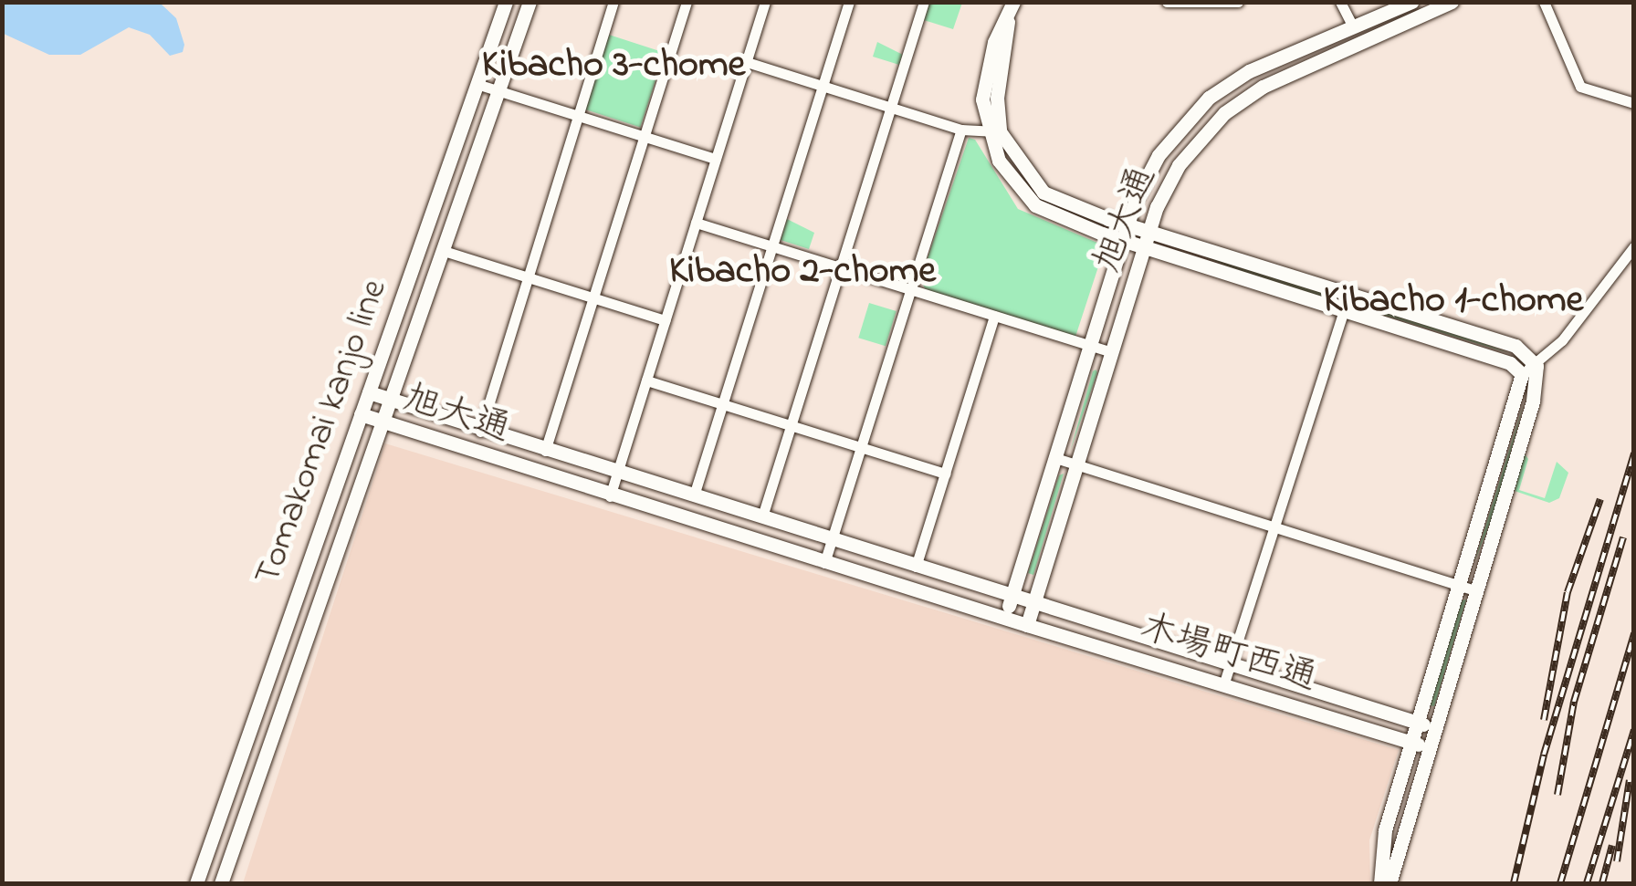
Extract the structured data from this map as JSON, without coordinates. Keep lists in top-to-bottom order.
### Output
{
  "streets": {
    "street": ["旭大通", "Tomakomai kanjo line", "木場町西通"]
  },
  "crossings": [
    ["旭大通", "Tomakomai kanjo line"],
    ["旭大通", "木場町西通"]
  ],
  "districts": ["Kibacho 3-chome", "Kibacho 2-chome", "Kibacho 1-chome"]
}
